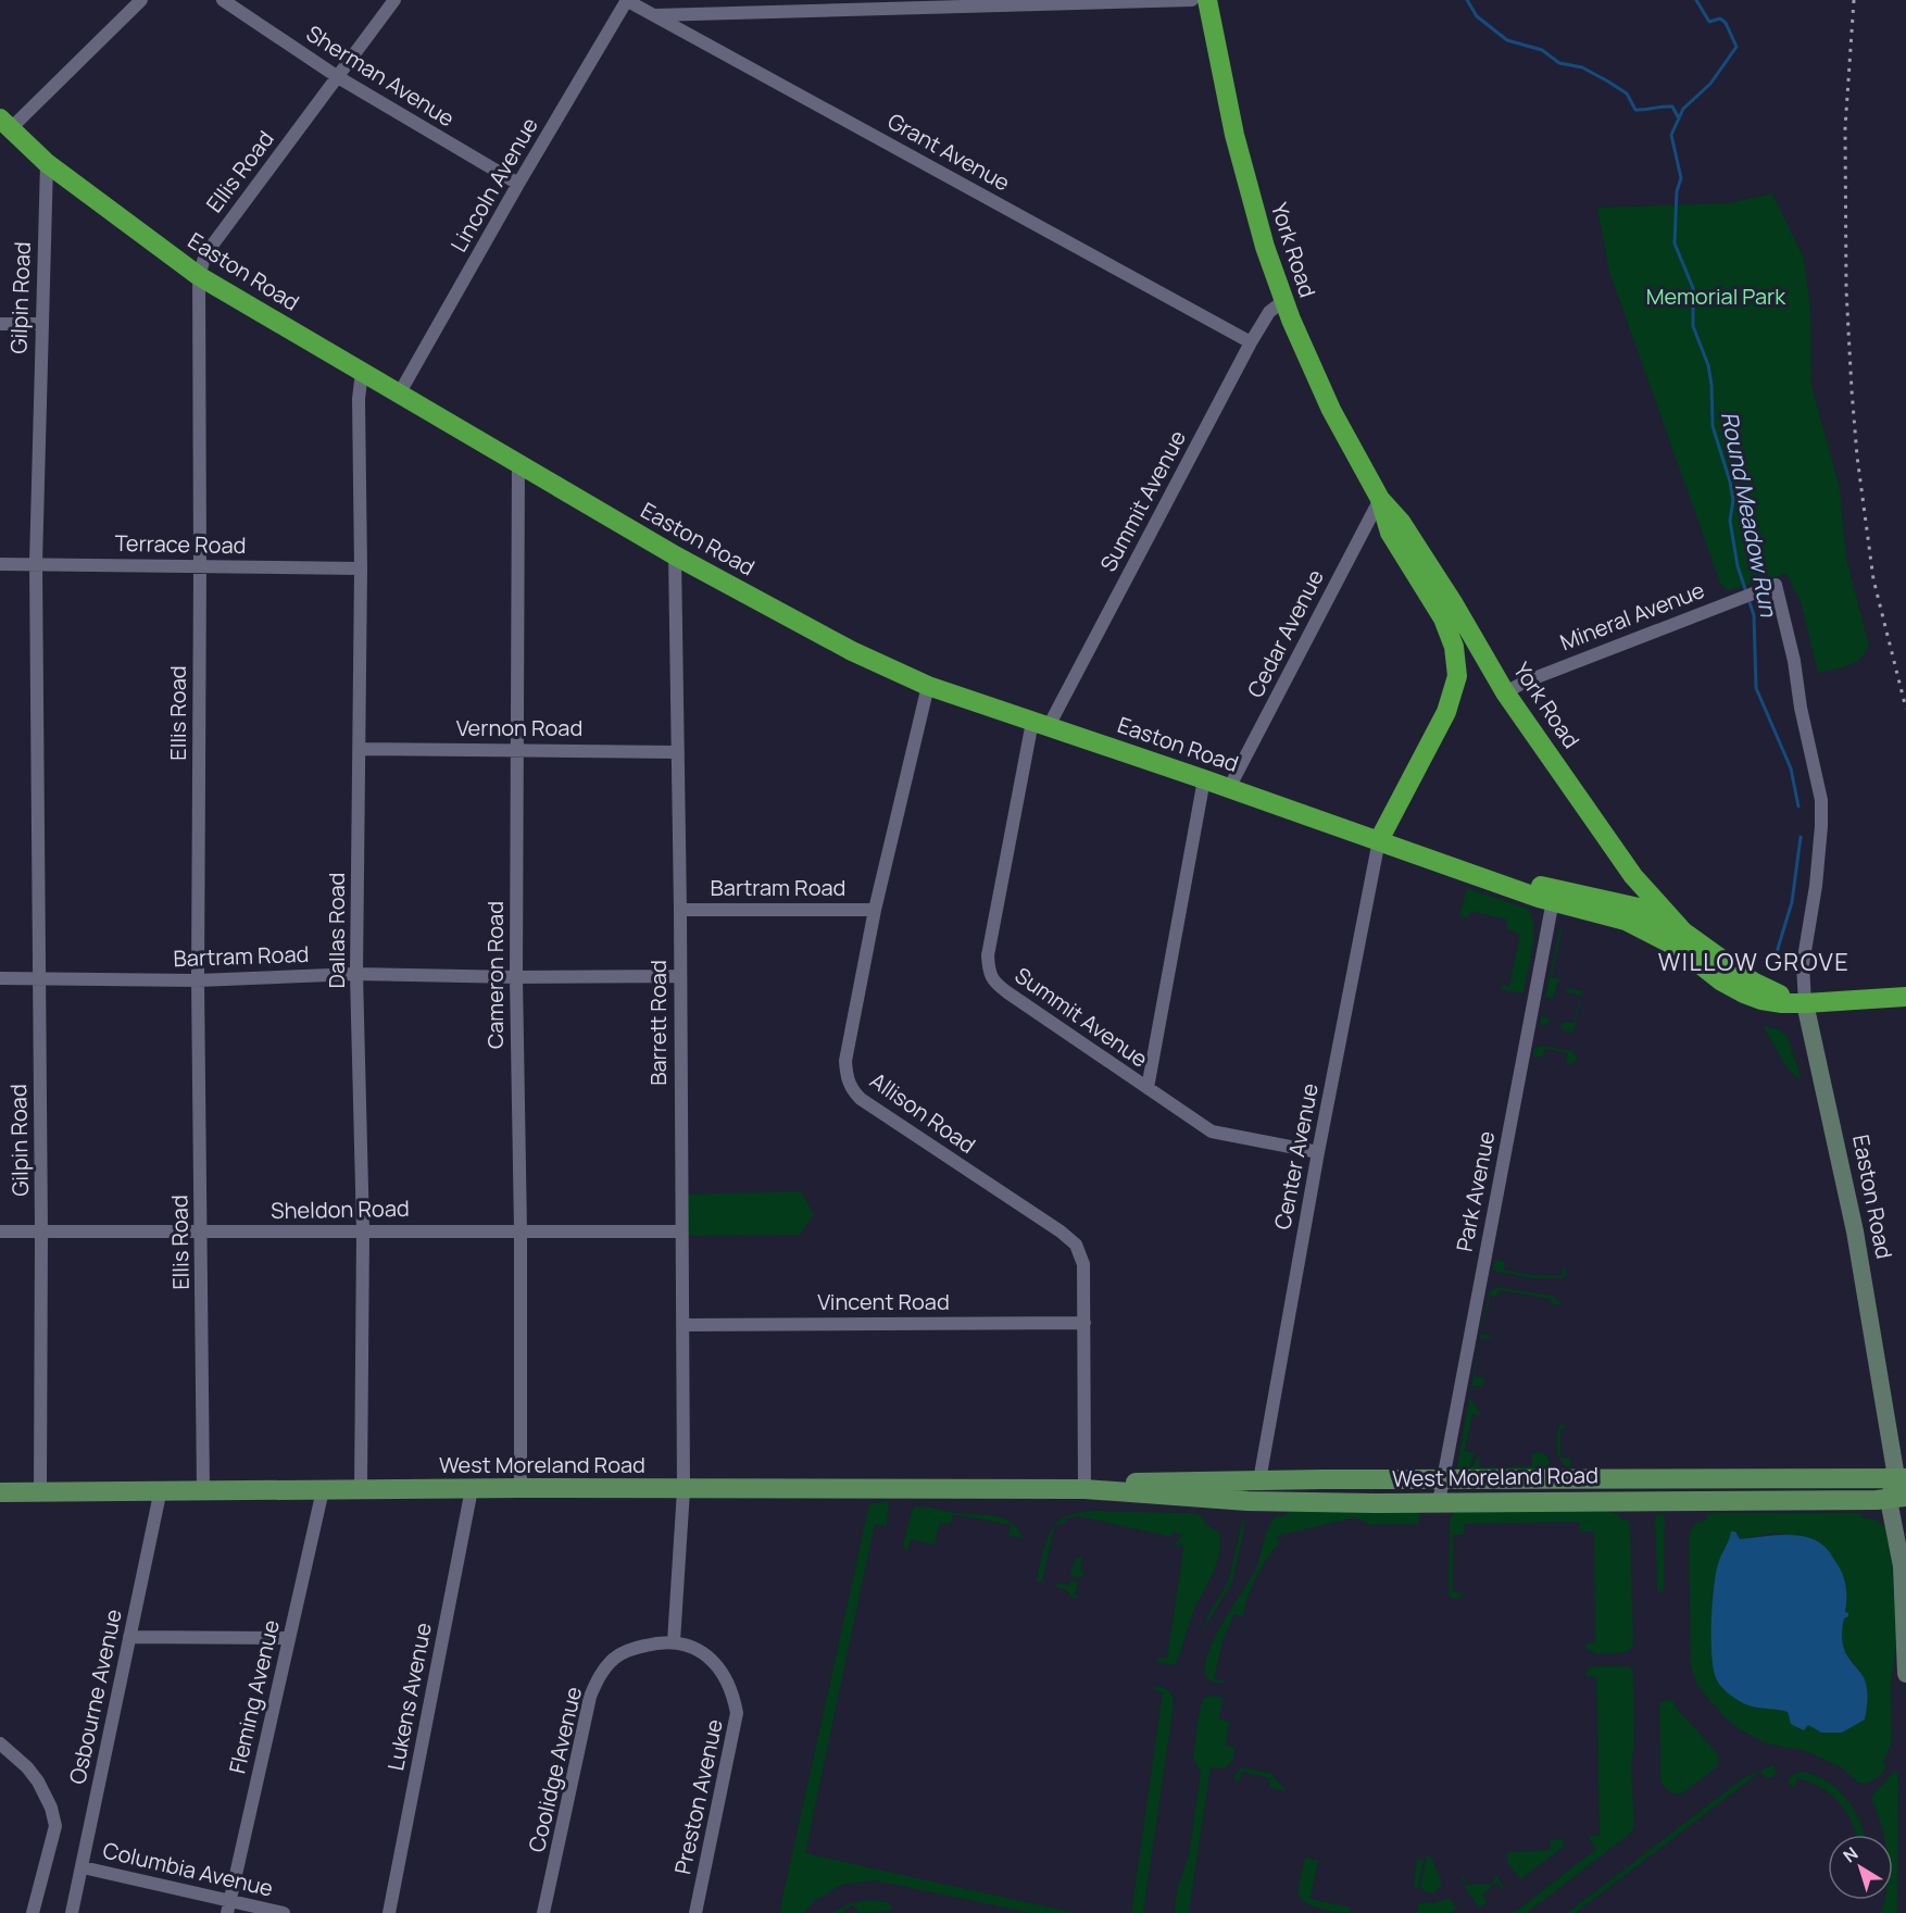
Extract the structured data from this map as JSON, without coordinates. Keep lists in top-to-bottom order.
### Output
{
  "streets": {
    "highway": ["York Road", "Easton Road"],
    "main road": ["West Moreland Road"],
    "street": [
      "Sherman Avenue",
      "Grant Avenue",
      "Ellis Road",
      "Lincoln Avenue",
      "Gilpin Road",
      "Summit Avenue",
      "Terrace Road",
      "Mineral Avenue",
      "Cedar Avenue",
      "Vernon Road",
      "Bartram Road",
      "Dallas Road",
      "Cameron Road",
      "Barrett Road",
      "Allison Road",
      "Center Avenue",
      "Park Avenue",
      "Sheldon Road",
      "Vincent Road",
      "Osbourne Avenue",
      "Fleming Avenue",
      "Lukens Avenue",
      "Coolidge Avenue",
      "Preston Avenue",
      "Columbia Avenue"
    ]
  },
  "crossings": [
    ["Sherman Avenue", "Ellis Road"],
    ["Sherman Avenue", "Lincoln Avenue"],
    ["Grant Avenue", "Lincoln Avenue"],
    ["Grant Avenue", "Summit Avenue"],
    ["Ellis Road", "Easton Road"],
    ["Ellis Road", "Terrace Road"],
    ["Ellis Road", "Bartram Road"],
    ["Ellis Road", "Sheldon Road"],
    ["Ellis Road", "West Moreland Road"],
    ["Lincoln Avenue", "Easton Road"],
    ["York Road", "Easton Road"],
    ["York Road", "Summit Avenue"],
    ["York Road", "Mineral Avenue"],
    ["York Road", "Cedar Avenue"],
    ["York Road", "Center Avenue"],
    ["Easton Road", "Gilpin Road"],
    ["Easton Road", "Summit Avenue"],
    ["Easton Road", "Mineral Avenue"],
    ["Easton Road", "Cedar Avenue"],
    ["Easton Road", "Dallas Road"],
    ["Easton Road", "Cameron Road"],
    ["Easton Road", "Barrett Road"],
    ["Easton Road", "Allison Road"],
    ["Easton Road", "Center Avenue"],
    ["Easton Road", "Park Avenue"],
    ["Easton Road", "West Moreland Road"],
    ["Gilpin Road", "Terrace Road"],
    ["Gilpin Road", "Bartram Road"],
    ["Gilpin Road", "Sheldon Road"],
    ["Gilpin Road", "West Moreland Road"],
    ["Summit Avenue", "Center Avenue"],
    ["Terrace Road", "Dallas Road"],
    ["Vernon Road", "Dallas Road"],
    ["Vernon Road", "Cameron Road"],
    ["Vernon Road", "Barrett Road"],
    ["Bartram Road", "Dallas Road"],
    ["Bartram Road", "Cameron Road"],
    ["Bartram Road", "Barrett Road"],
    ["Bartram Road", "Allison Road"],
    ["Dallas Road", "Sheldon Road"],
    ["Dallas Road", "West Moreland Road"],
    ["Cameron Road", "Sheldon Road"],
    ["Cameron Road", "West Moreland Road"],
    ["Barrett Road", "Sheldon Road"],
    ["Barrett Road", "Vincent Road"],
    ["Barrett Road", "West Moreland Road"],
    ["Allison Road", "Vincent Road"],
    ["Allison Road", "West Moreland Road"],
    ["Center Avenue", "West Moreland Road"],
    ["Park Avenue", "West Moreland Road"],
    ["West Moreland Road", "Osbourne Avenue"],
    ["West Moreland Road", "Fleming Avenue"],
    ["West Moreland Road", "Lukens Avenue"],
    ["Osbourne Avenue", "Columbia Avenue"],
    ["Fleming Avenue", "Columbia Avenue"],
    ["Coolidge Avenue", "Preston Avenue"]
  ],
  "districts": ["WILLOW GROVE"],
  "water": ["Round Meadow Run"],
  "parks": ["Memorial Park"],
  "north": "top left"
}
